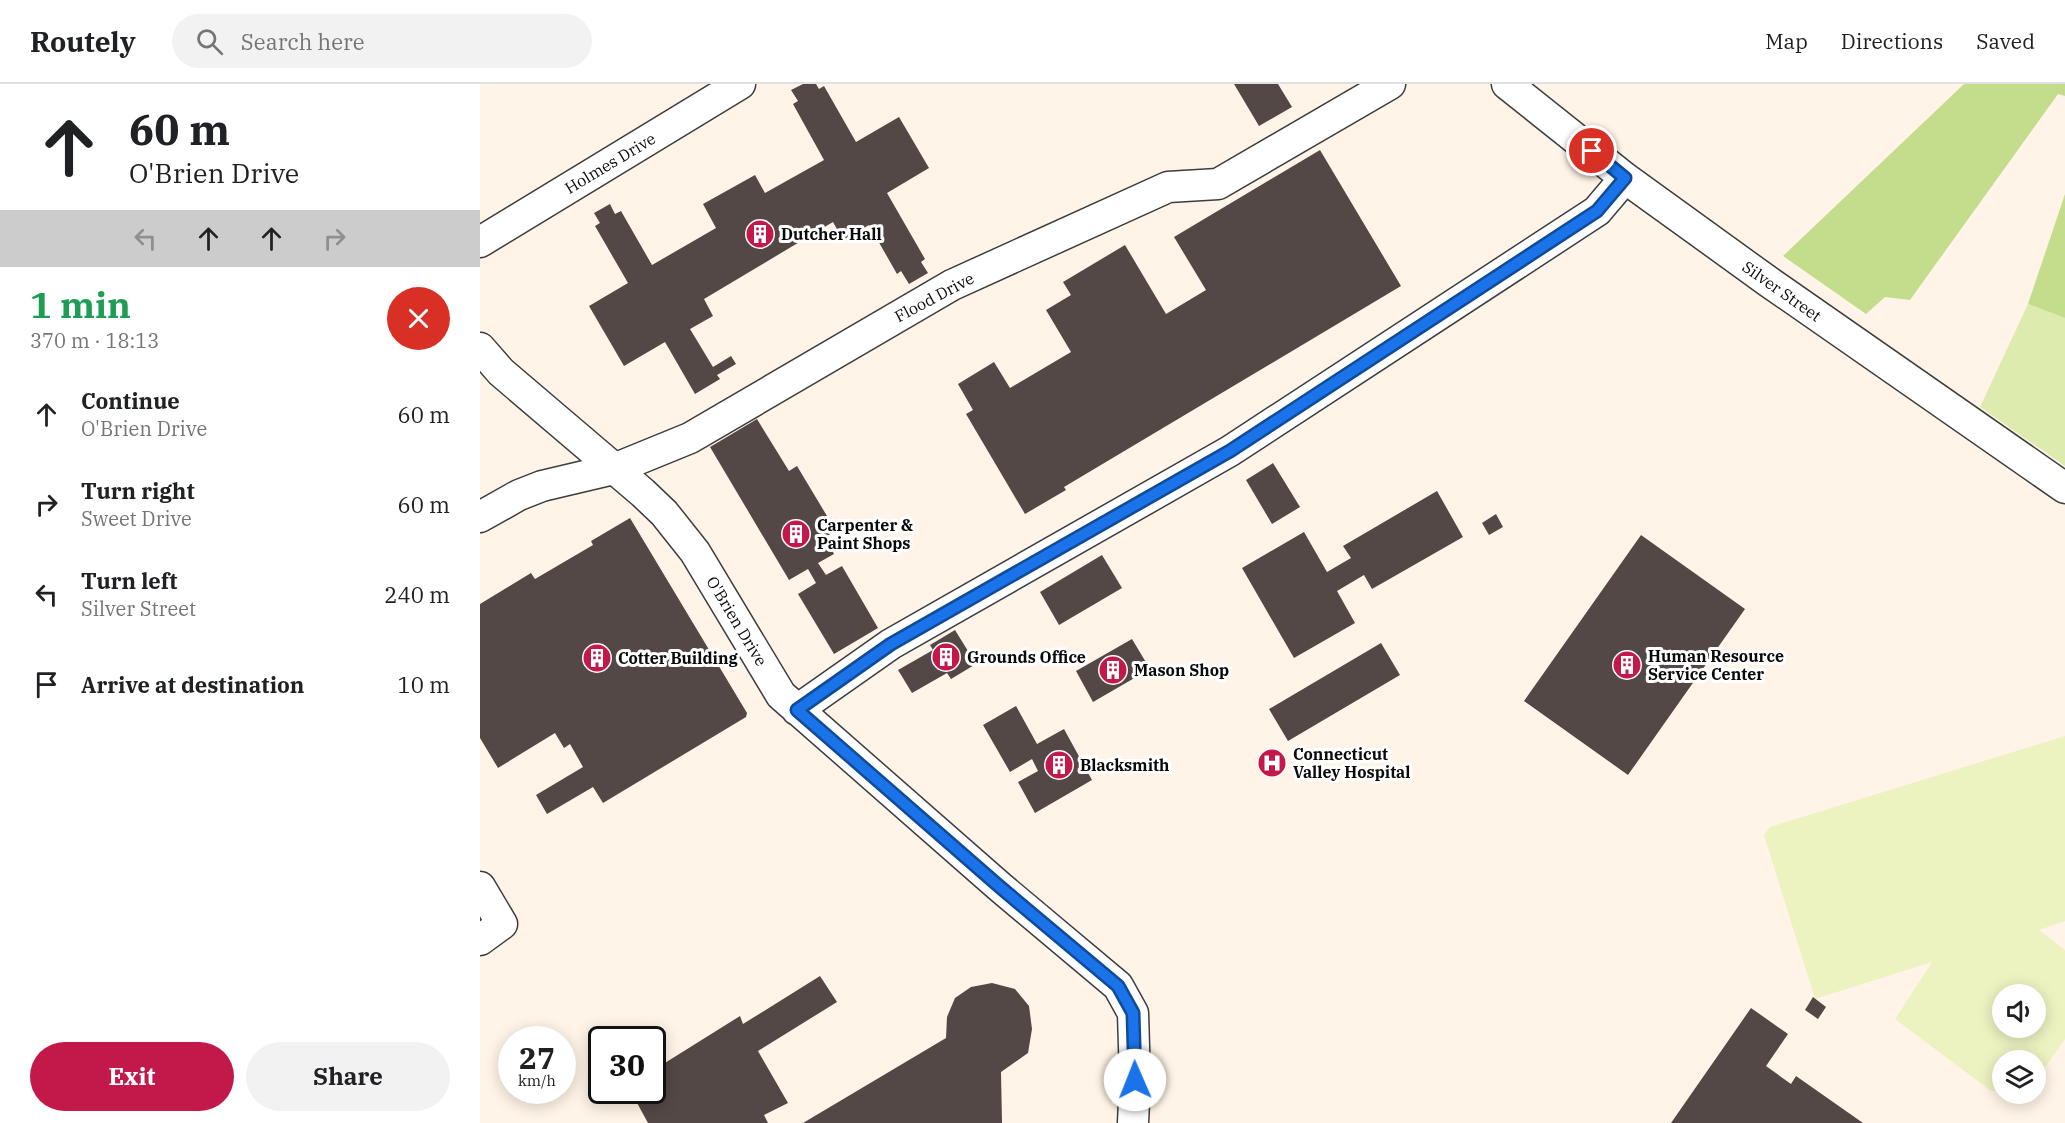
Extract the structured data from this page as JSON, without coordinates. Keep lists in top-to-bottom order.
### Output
{
  "streets": {
    "street": [
      "Holmes Drive",
      "Silver Street",
      "Flood Drive",
      "O'Brien Drive"
    ]
  },
  "crossings": [
    ["Flood Drive", "O'Brien Drive"]
  ],
  "places": {
    "building": [
      "Dutcher Hall",
      "Carpenter & Paint Shops",
      "Grounds Office",
      "Cotter Building",
      "Human Resource Service Center",
      "Mason Shop",
      "Blacksmith"
    ],
    "hospital": ["Connecticut Valley Hospital"]
  },
  "page": {
    "header": "Routely",
    "search": "Search here",
    "nav": ["Map", "Directions", "Saved"],
    "turn": ["60 m", "O'Brien Drive"],
    "heading": ["1 min", "370 m · 18:13"],
    "list": [
      {
        "name": "Continue",
        "note": "O'Brien Drive",
        "value": "60 m"
      },
      {
        "name": "Turn right",
        "note": "Sweet Drive",
        "value": "60 m"
      },
      {
        "name": "Turn left",
        "note": "Silver Street",
        "value": "240 m"
      },
      {
        "name": "Arrive at destination",
        "value": "10 m"
      }
    ],
    "speed": "27 km/h",
    "limit": "30",
    "buttons": ["Exit", "Share"]
  }
}
